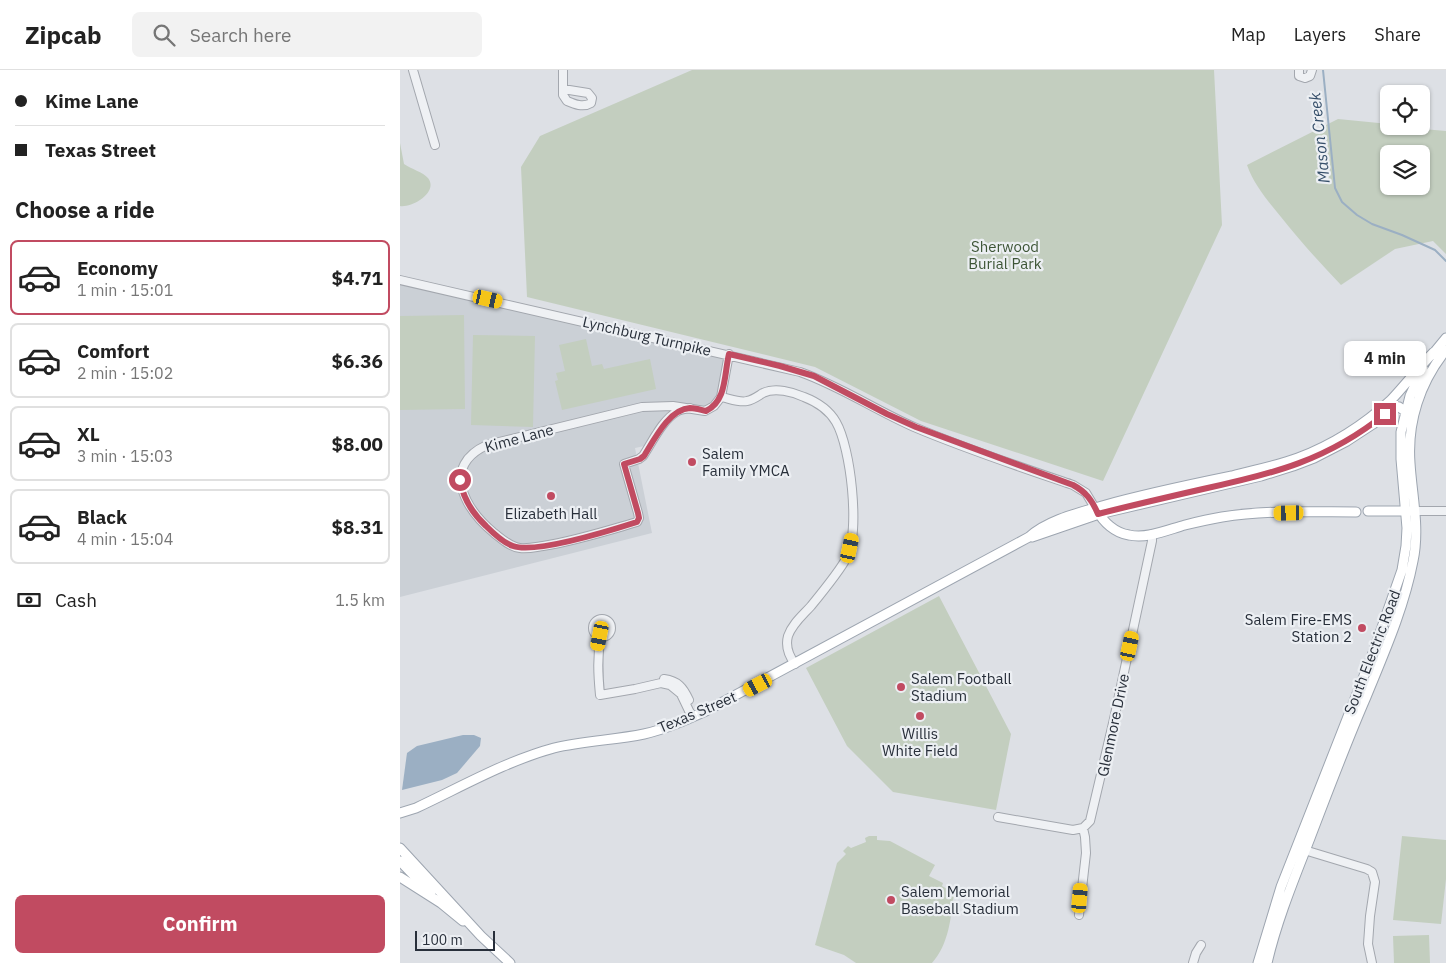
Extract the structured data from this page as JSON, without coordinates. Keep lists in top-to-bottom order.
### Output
{
  "streets": {
    "main road": ["Lynchburg Turnpike", "South Electric Road", "Texas Street"],
    "street": ["Kime Lane", "Glenmore Drive"]
  },
  "crossings": [
    ["Lynchburg Turnpike", "Texas Street"],
    ["Lynchburg Turnpike", "Glenmore Drive"],
    ["South Electric Road", "Texas Street"]
  ],
  "water": ["Mason Creek"],
  "parks": ["Sherwood Burial Park"],
  "places": [
    "Salem Family YMCA",
    "Elizabeth Hall",
    "Salem Fire-EMS Station 2",
    "Salem Football Stadium",
    "Willis White Field",
    "Salem Memorial Baseball Stadium"
  ],
  "scale_bar": "100 m",
  "page": {
    "header": "Zipcab",
    "search": "Search here",
    "nav": ["Map", "Layers", "Share"],
    "banner": ["Kime Lane", "Texas Street"],
    "heading": "Choose a ride",
    "list": [
      {
        "name": "Economy",
        "note": "1 min · 15:01",
        "value": "$4.71"
      },
      {
        "name": "Comfort",
        "note": "2 min · 15:02",
        "value": "$6.36"
      },
      {
        "name": "XL",
        "note": "3 min · 15:03",
        "value": "$8.00"
      },
      {
        "name": "Black",
        "note": "4 min · 15:04",
        "value": "$8.31"
      }
    ],
    "bubble": "4 min",
    "pay": ["Cash", "1.5 km"],
    "buttons": "Confirm",
    "scale": "100 m"
  }
}
